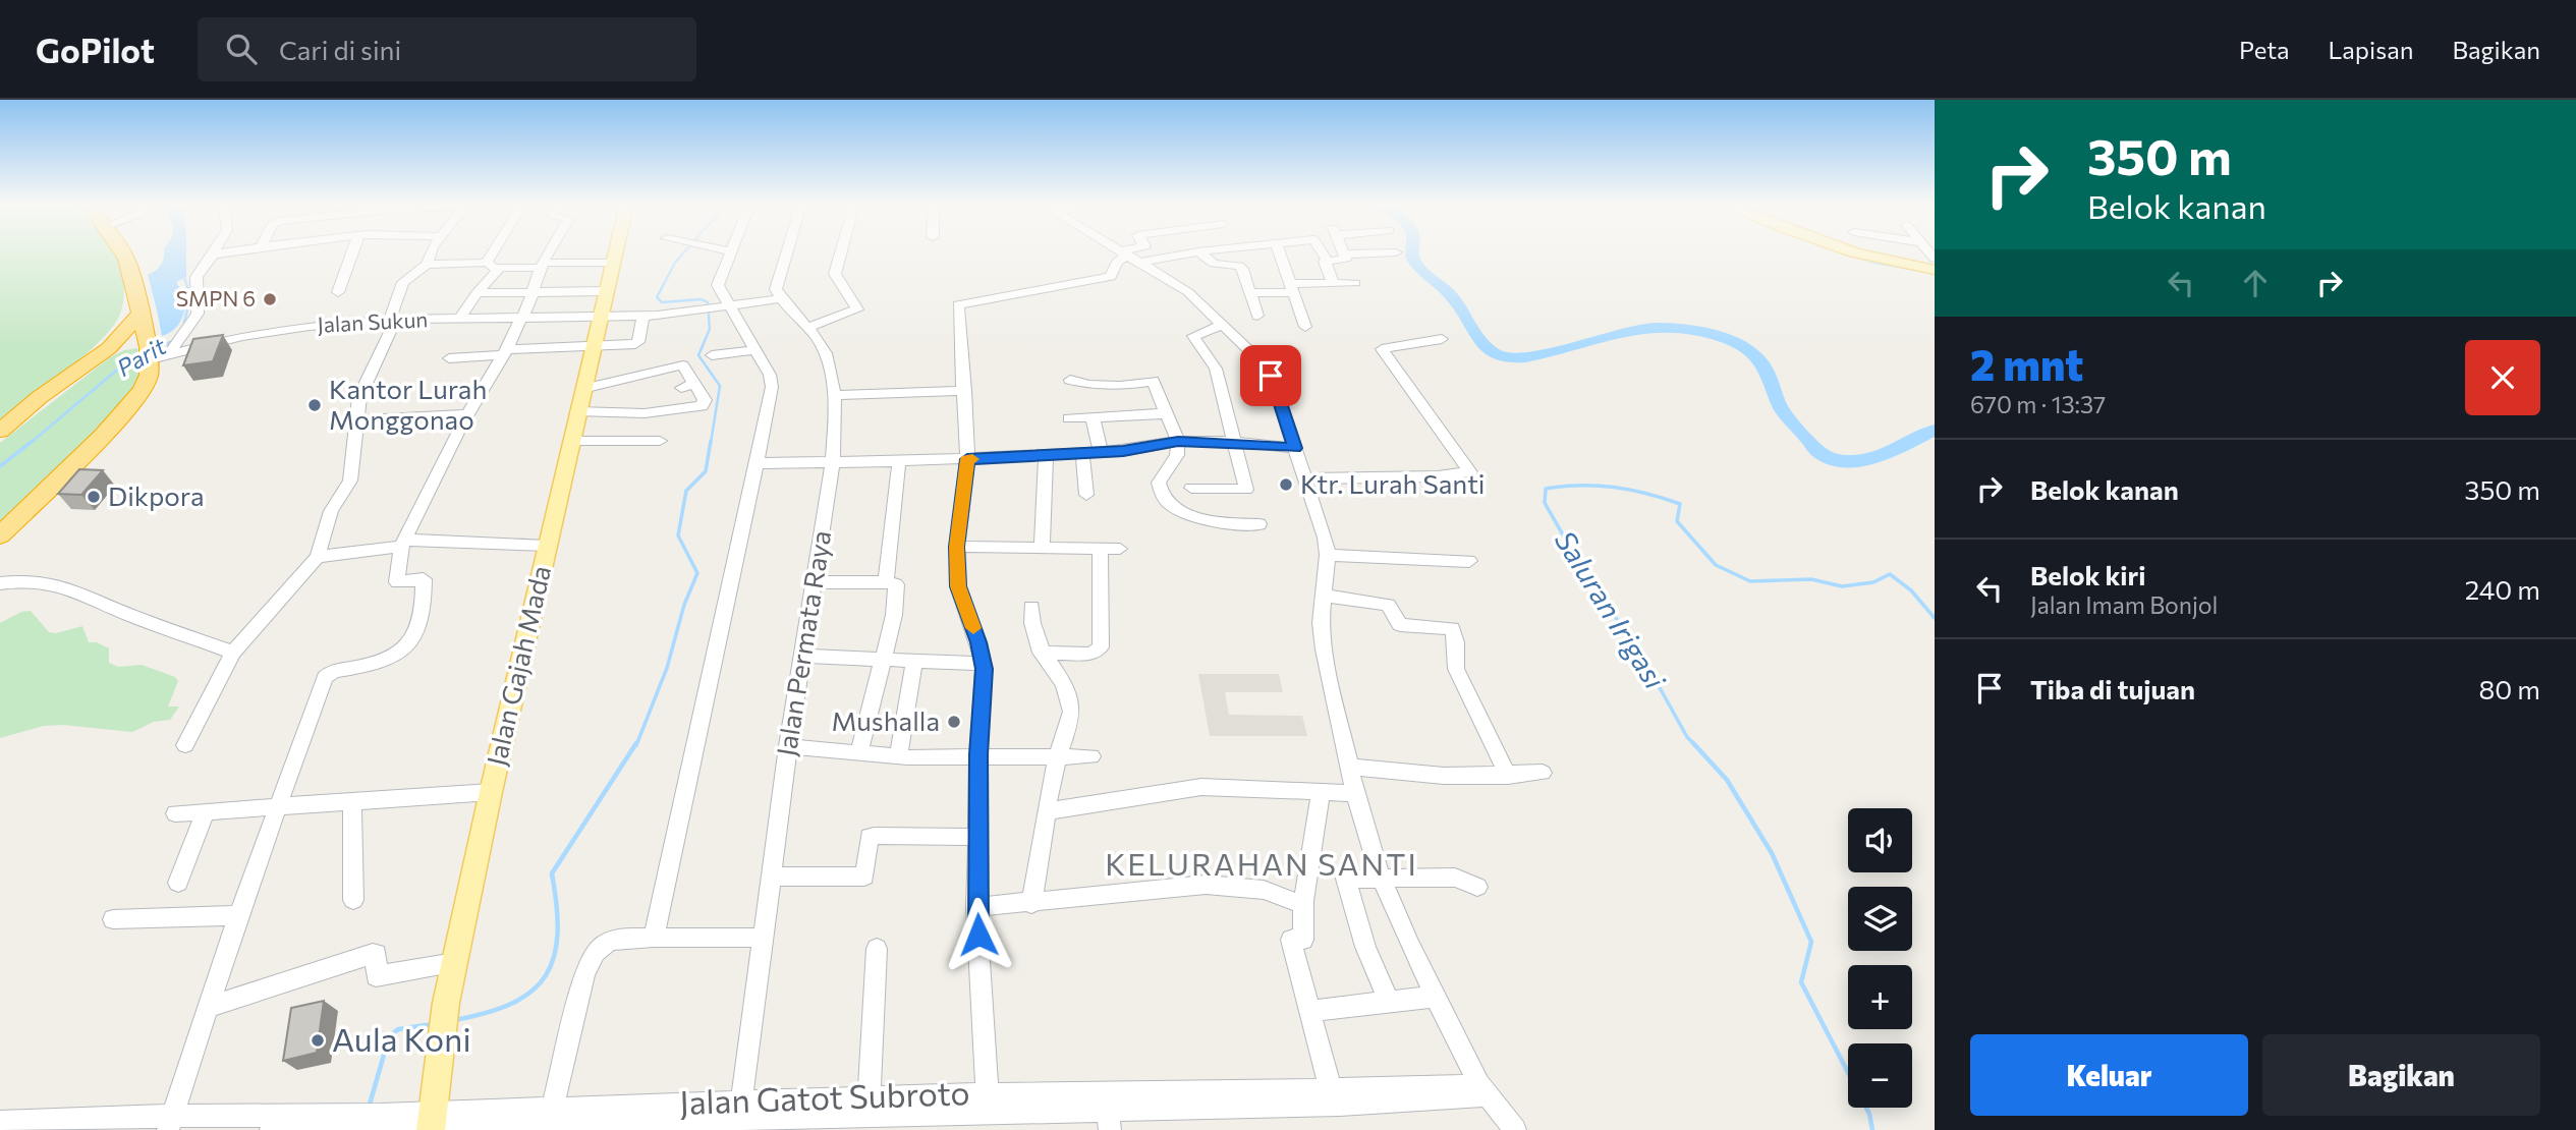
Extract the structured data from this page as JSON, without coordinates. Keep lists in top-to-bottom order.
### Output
{
  "streets": {
    "main road": ["Jalan Gajah Mada"],
    "street": ["Jalan Sukun", "Jalan Permata Raya", "Jalan Gatot Subroto"]
  },
  "crossings": [
    ["Jalan Sukun", "Jalan Permata Raya"],
    ["Jalan Sukun", "Jalan Gajah Mada"],
    ["Jalan Permata Raya", "Jalan Gatot Subroto"],
    ["Jalan Gajah Mada", "Jalan Gatot Subroto"]
  ],
  "districts": ["KELURAHAN SANTI"],
  "water": ["Parit", "Saluran Irigasi"],
  "places": [
    "SMPN 6",
    "Kantor Lurah Monggonao",
    "Ktr. Lurah Santi",
    "Dikpora",
    "Mushalla",
    "Aula Koni"
  ],
  "page": {
    "header": "GoPilot",
    "search": "Cari di sini",
    "nav": ["Peta", "Lapisan", "Bagikan"],
    "turn": ["350 m", "Belok kanan"],
    "heading": ["2 mnt", "670 m · 13:37"],
    "list": [
      {
        "name": "Belok kanan",
        "value": "350 m"
      },
      {
        "name": "Belok kiri",
        "note": "Jalan Imam Bonjol",
        "value": "240 m"
      },
      {
        "name": "Tiba di tujuan",
        "value": "80 m"
      }
    ],
    "map_buttons": ["+", "−"],
    "buttons": ["Keluar", "Bagikan"]
  }
}
